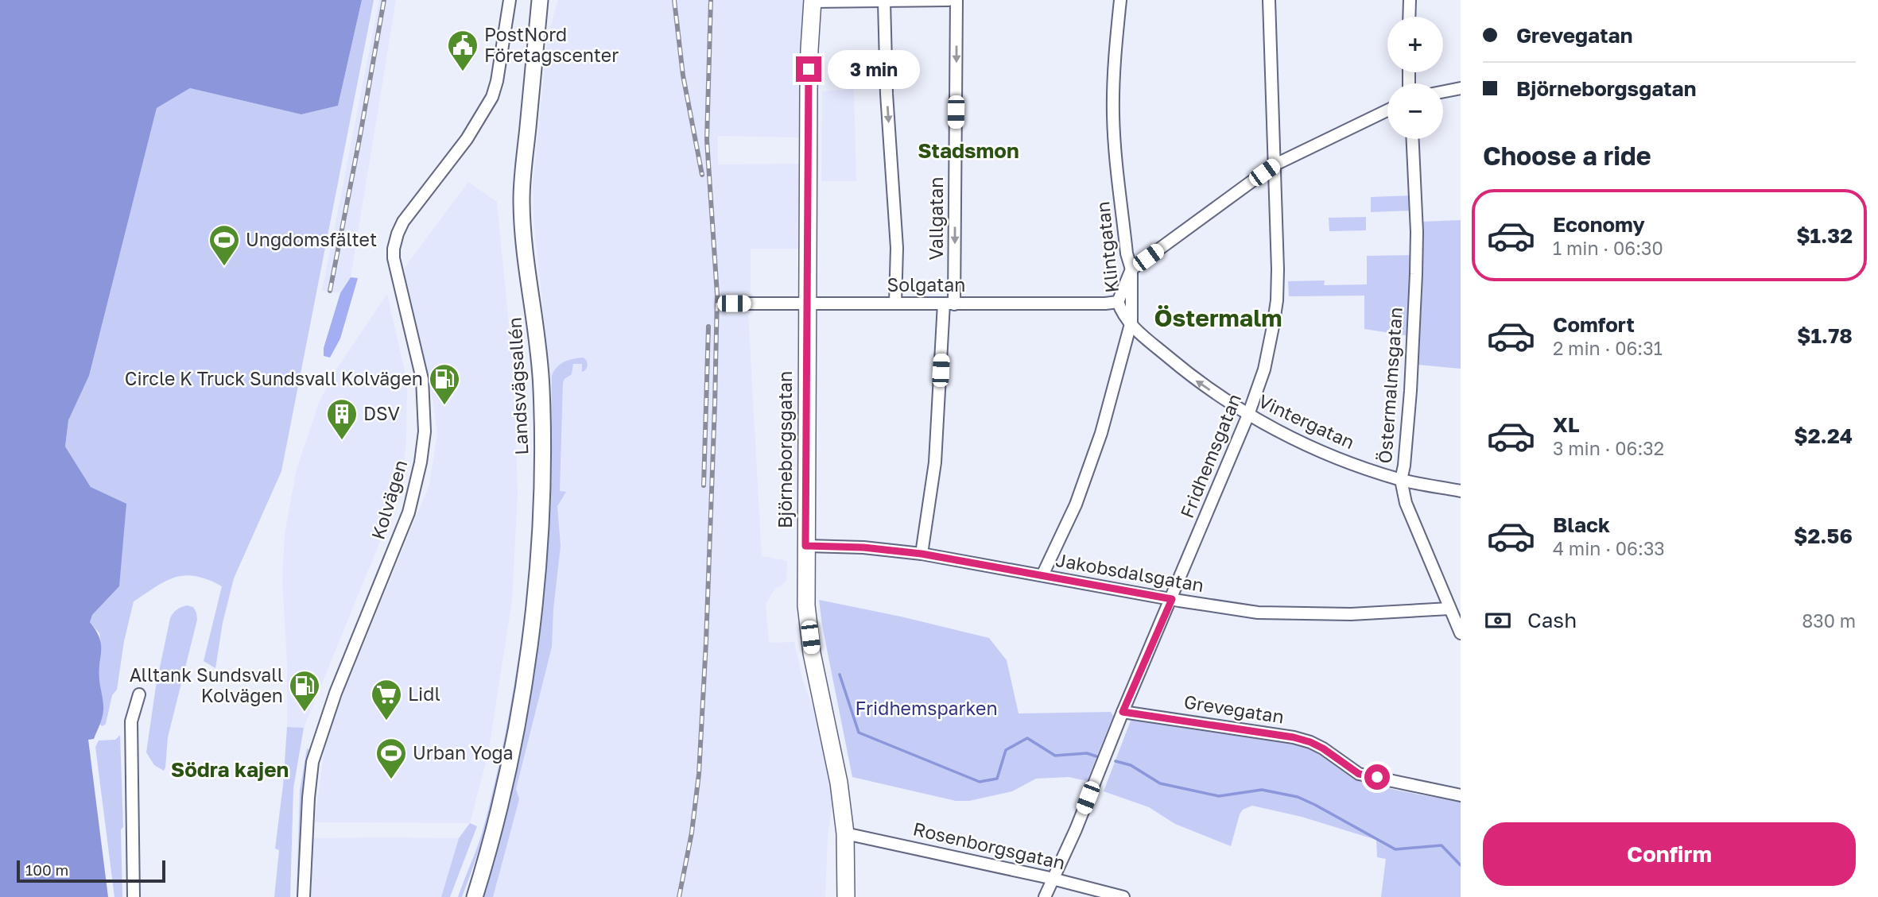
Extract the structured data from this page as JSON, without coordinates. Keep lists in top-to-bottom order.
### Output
{
  "streets": {
    "highway": ["Björneborgsgatan"],
    "main road": ["Landsvägsallén"],
    "street": [
      "Vallgatan",
      "Klintgatan",
      "Solgatan",
      "Östermalmsgatan",
      "Vintergatan",
      "Fridhemsgatan",
      "Kolvägen",
      "Jakobsdalsgatan",
      "Grevegatan",
      "Rosenborgsgatan"
    ]
  },
  "crossings": [
    ["Vallgatan", "Solgatan"],
    ["Vallgatan", "Jakobsdalsgatan"],
    ["Klintgatan", "Vintergatan"],
    ["Klintgatan", "Jakobsdalsgatan"],
    ["Solgatan", "Björneborgsgatan"],
    ["Östermalmsgatan", "Vintergatan"],
    ["Östermalmsgatan", "Jakobsdalsgatan"],
    ["Vintergatan", "Fridhemsgatan"],
    ["Björneborgsgatan", "Jakobsdalsgatan"],
    ["Björneborgsgatan", "Rosenborgsgatan"],
    ["Fridhemsgatan", "Jakobsdalsgatan"],
    ["Fridhemsgatan", "Grevegatan"],
    ["Fridhemsgatan", "Rosenborgsgatan"]
  ],
  "one_way": ["Vintergatan"],
  "districts": ["Stadsmon", "Östermalm", "Södra kajen"],
  "parks": ["Fridhemsparken"],
  "places": {
    "public building": ["PostNord Företagscenter"],
    "sports": ["Ungdomsfältet", "Urban Yoga"],
    "fuel station": ["Circle K Truck Sundsvall Kolvägen", "Alltank Sundsvall Kolvägen"],
    "building": ["DSV"],
    "supermarket": ["Lidl"]
  },
  "scale_bar": "100 m",
  "page": {
    "banner": ["Grevegatan", "Björneborgsgatan"],
    "map_buttons": ["+", "−"],
    "bubble": "3 min",
    "heading": "Choose a ride",
    "list": [
      {
        "name": "Economy",
        "note": "1 min · 06:30",
        "value": "$1.32"
      },
      {
        "name": "Comfort",
        "note": "2 min · 06:31",
        "value": "$1.78"
      },
      {
        "name": "XL",
        "note": "3 min · 06:32",
        "value": "$2.24"
      },
      {
        "name": "Black",
        "note": "4 min · 06:33",
        "value": "$2.56"
      }
    ],
    "pay": ["Cash", "830 m"],
    "buttons": "Confirm",
    "scale": "100 m"
  }
}
